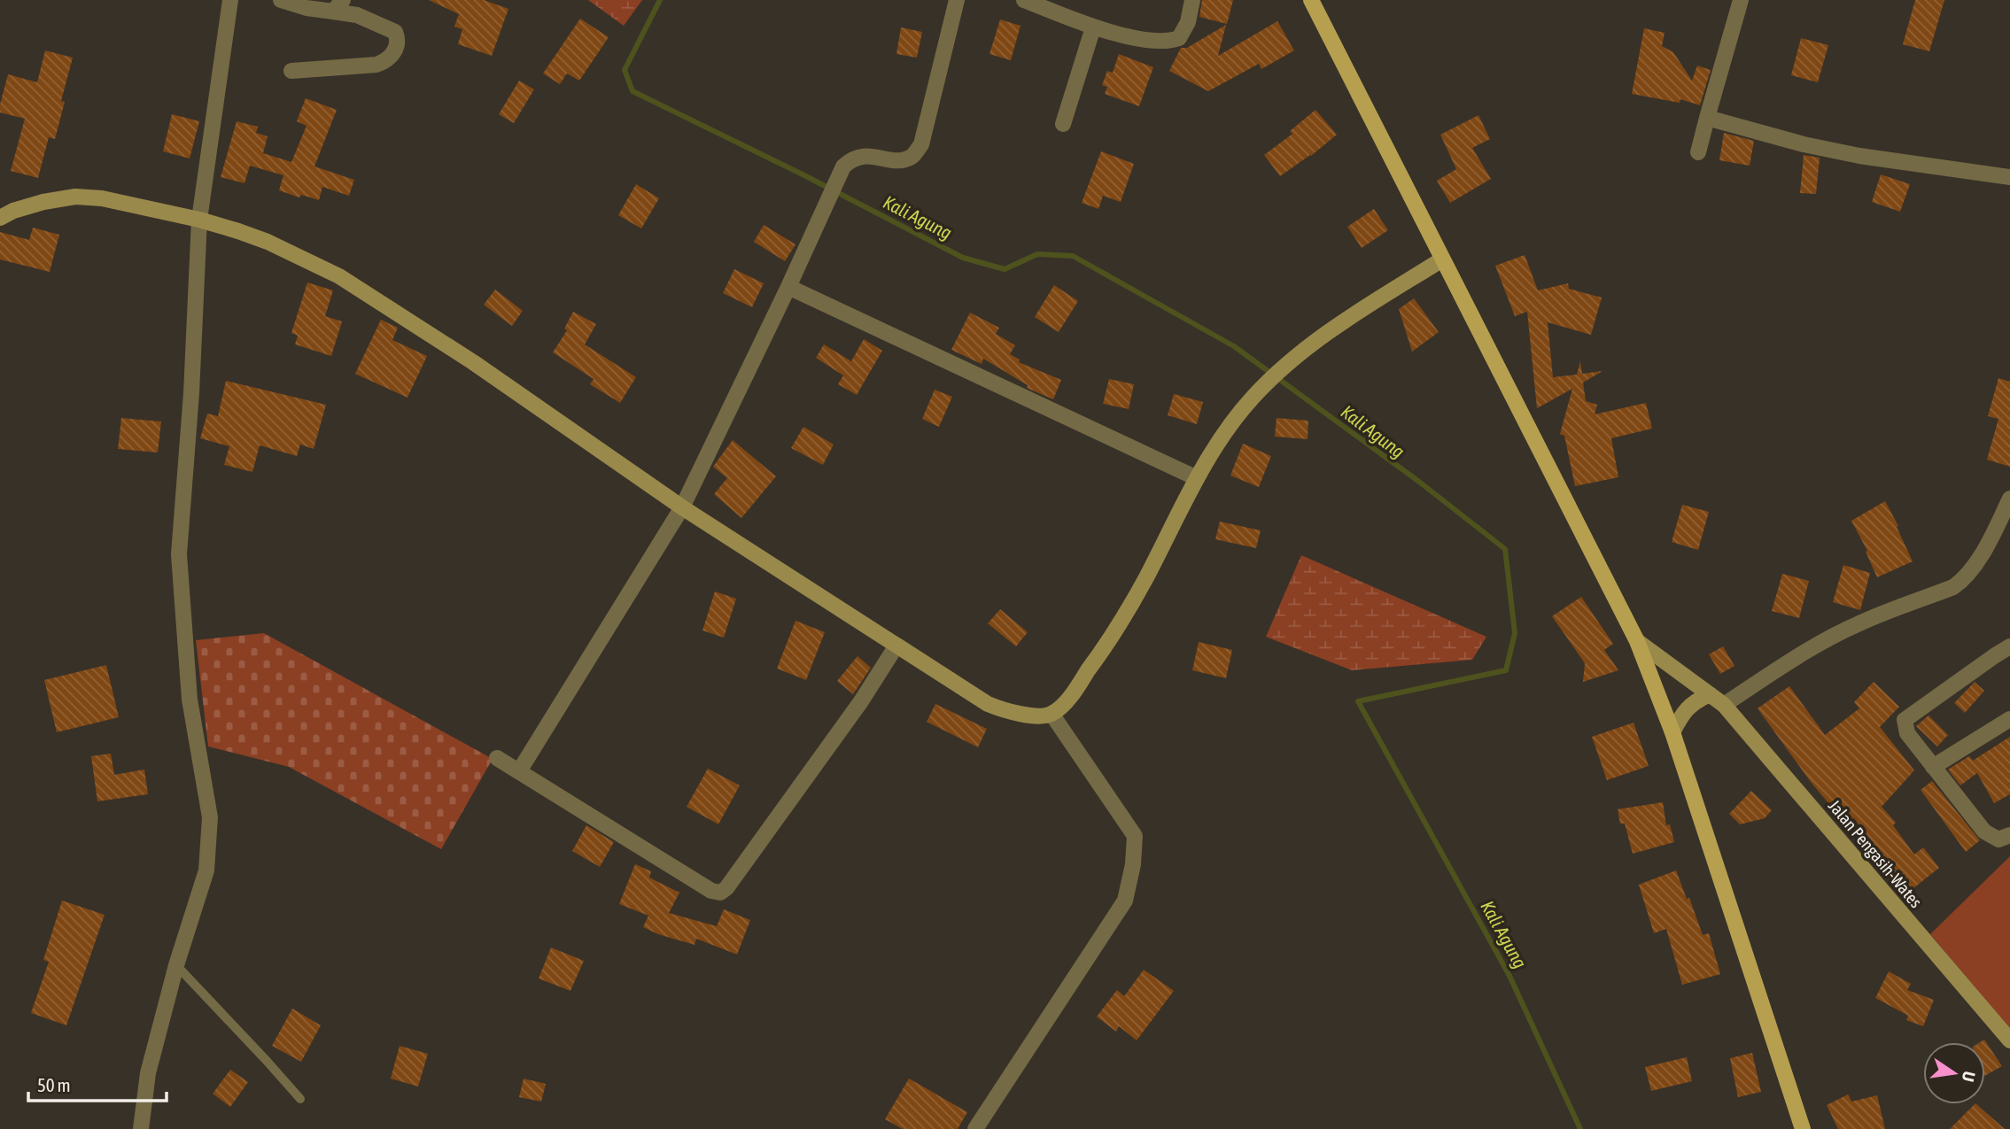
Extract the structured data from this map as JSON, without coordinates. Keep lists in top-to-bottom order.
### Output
{
  "streets": {
    "street": ["Jalan Pengasih-Wates"]
  },
  "water": ["Kali Agung"],
  "scale_bar": "50 m",
  "north": "right"
}
